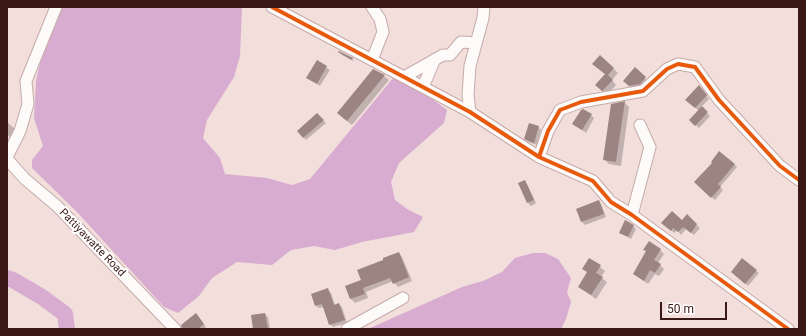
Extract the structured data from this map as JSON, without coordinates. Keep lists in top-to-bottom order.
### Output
{
  "streets": {
    "street": ["Pattiyawatte Road"]
  },
  "scale_bar": "50 m"
}
